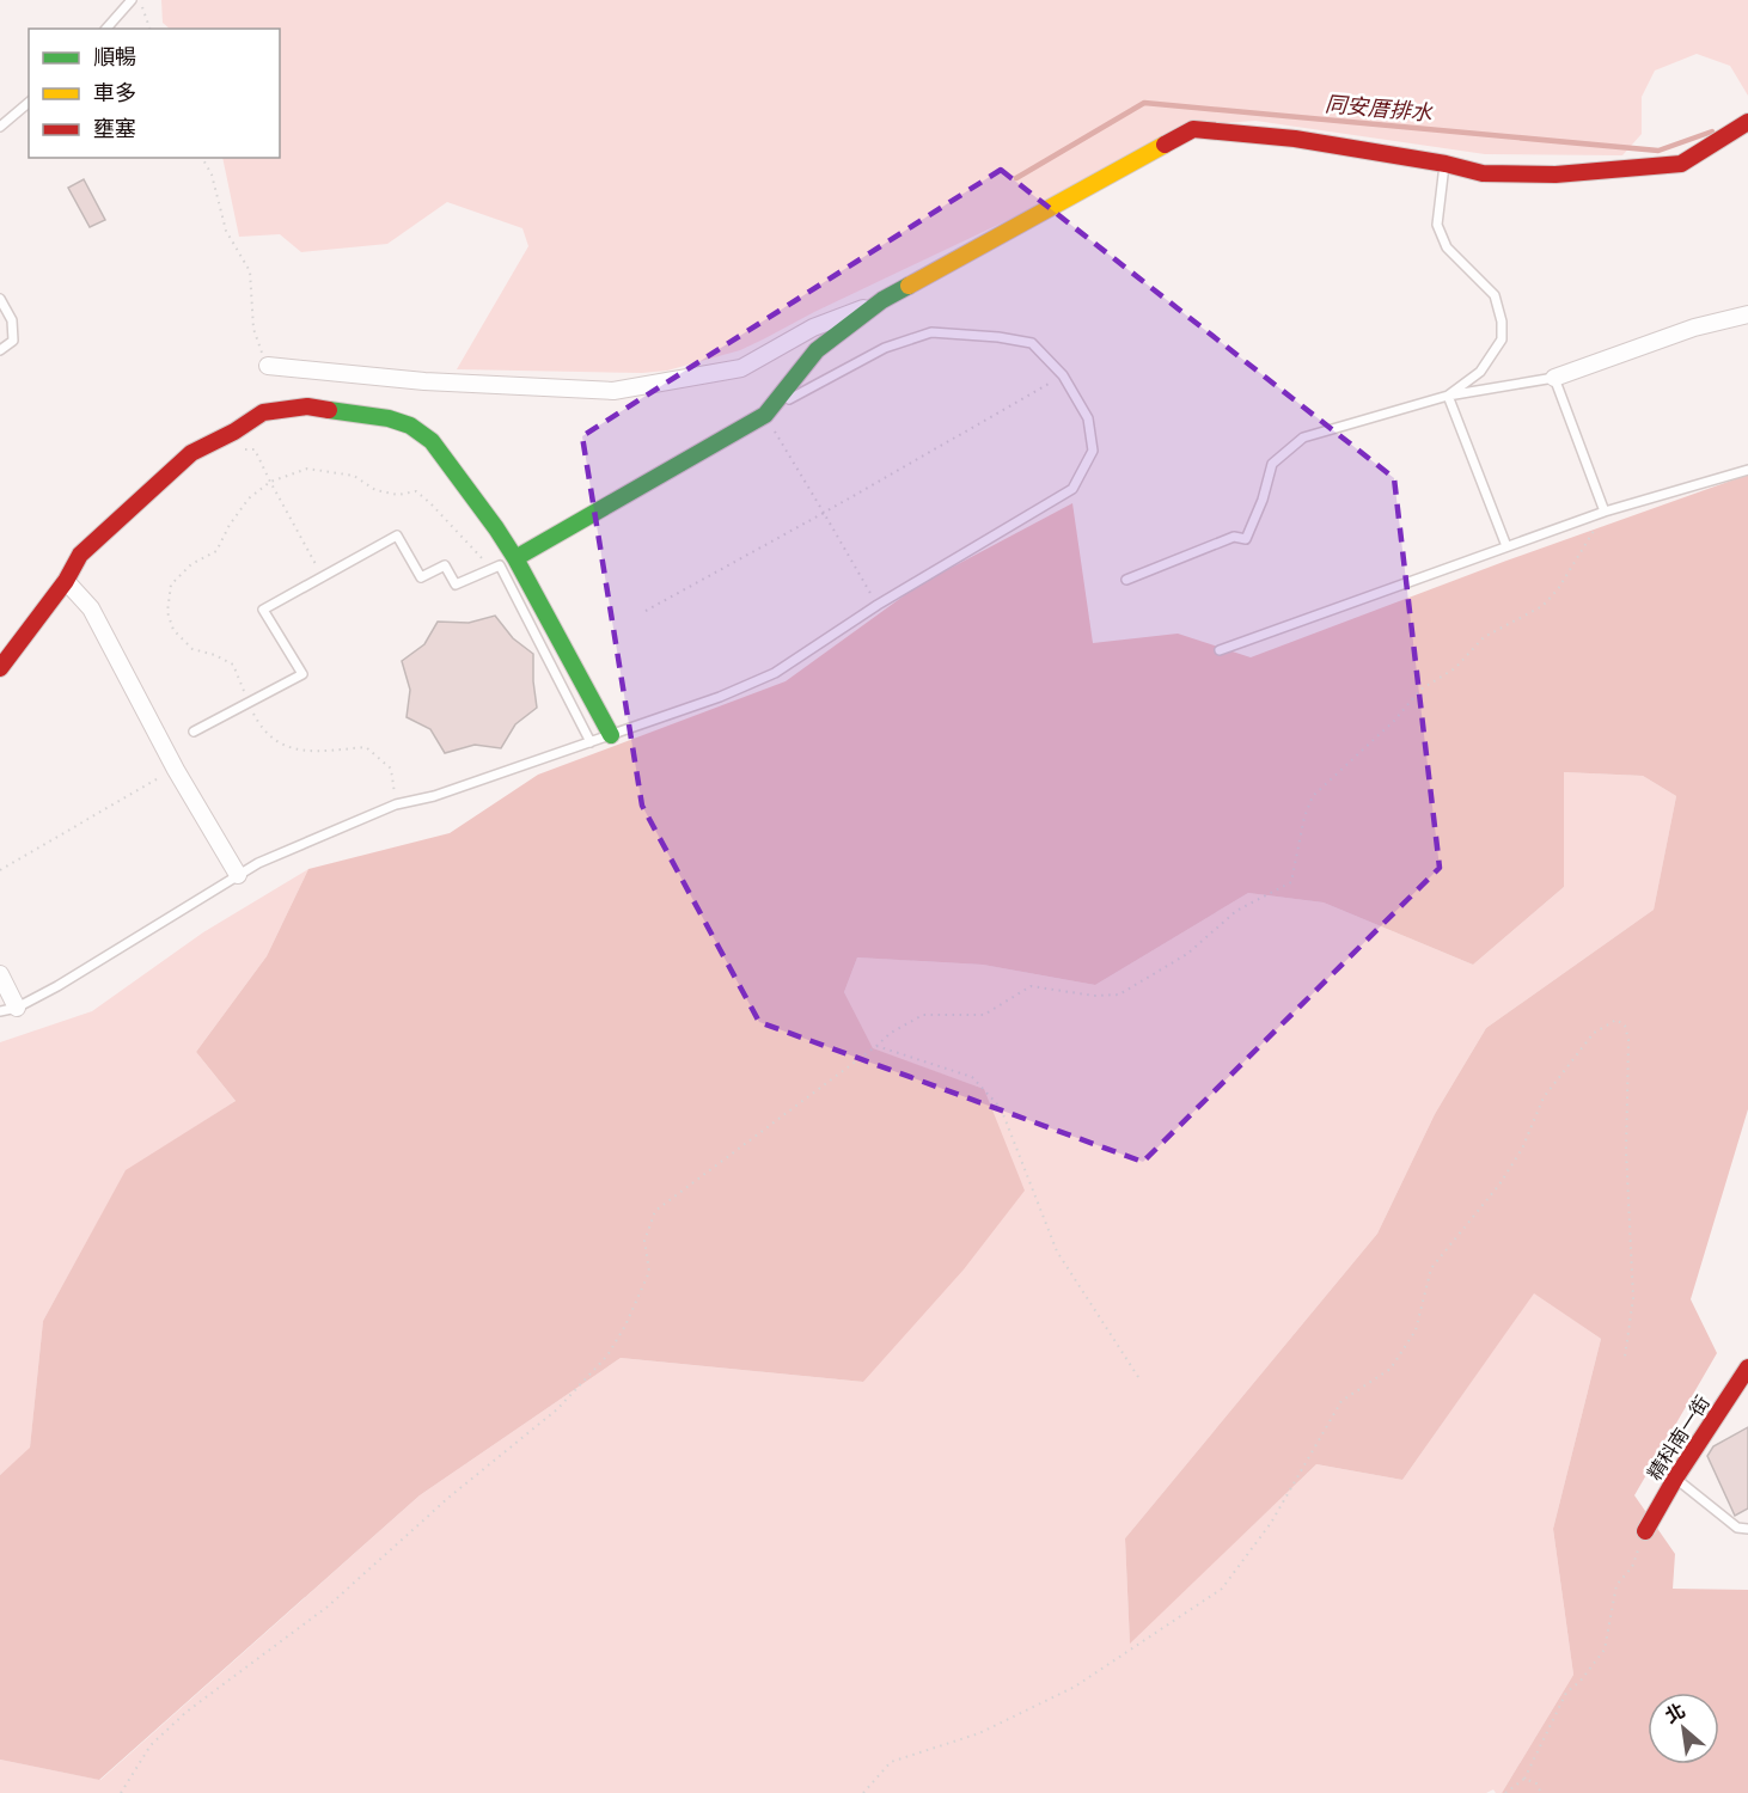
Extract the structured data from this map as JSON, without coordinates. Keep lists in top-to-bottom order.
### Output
{
  "streets": {
    "street": ["精科南一街"]
  },
  "water": ["同安厝排水"],
  "legend": ["順暢", "車多", "壅塞"],
  "north": "top left"
}
